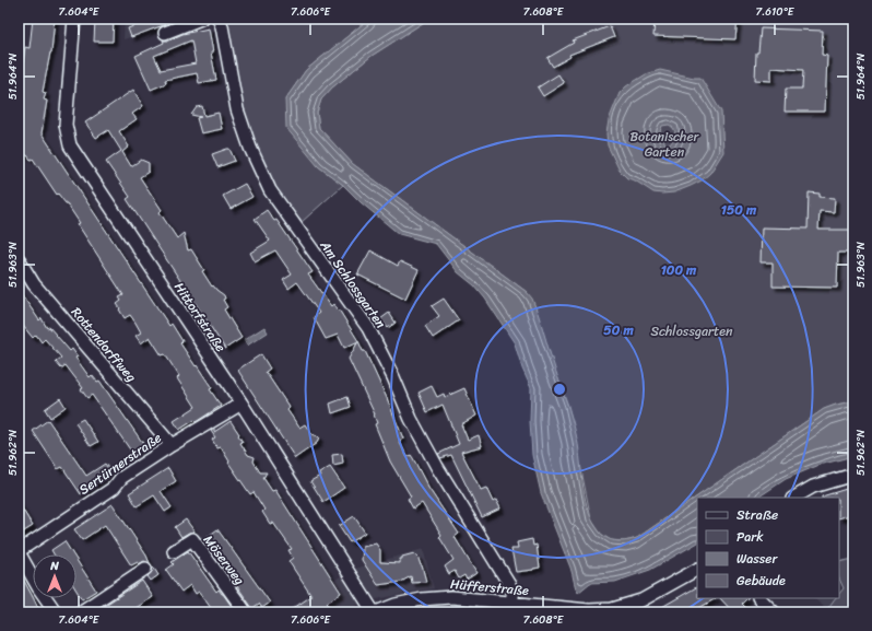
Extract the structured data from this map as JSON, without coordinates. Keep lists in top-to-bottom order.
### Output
{
  "streets": {
    "street": [
      "Am Schlossgarten",
      "Hittorfstraße",
      "Rottendorffweg",
      "Sertürnerstraße",
      "Möserweg",
      "Hüfferstraße"
    ]
  },
  "crossings": [
    ["Am Schlossgarten", "Hüfferstraße"],
    ["Hittorfstraße", "Sertürnerstraße"],
    ["Hittorfstraße", "Hüfferstraße"],
    ["Rottendorffweg", "Sertürnerstraße"]
  ],
  "parks": ["Botanischer Garten", "Schlossgarten"],
  "legend": [
    "Straße",
    "Park",
    "Wasser",
    "Gebäude"
  ],
  "north": "top",
  "coordinates": [
    "7.604°E",
    "7.606°E",
    "7.608°E",
    "7.610°E",
    "51.964°N",
    "51.963°N",
    "51.962°N"
  ],
  "rings": ["150 m", "100 m", "50 m"]
}
